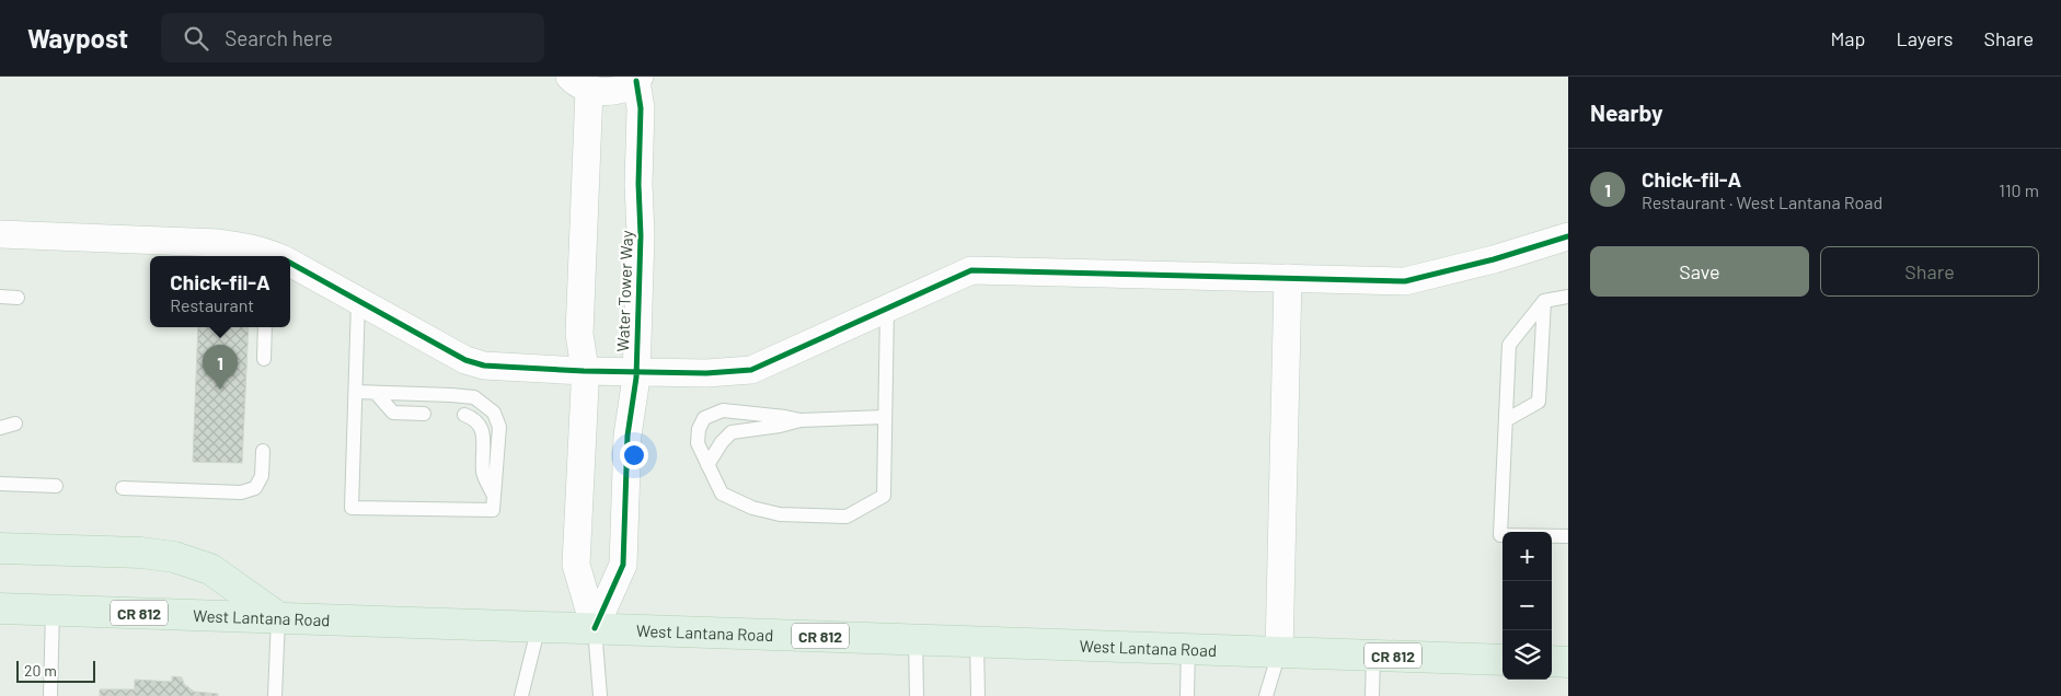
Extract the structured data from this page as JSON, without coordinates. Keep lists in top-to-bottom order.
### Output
{
  "streets": {
    "main road": ["CR 812", "West Lantana Road"],
    "street": ["Water Tower Way"]
  },
  "crossings": [
    ["Water Tower Way", "West Lantana Road"]
  ],
  "scale_bar": "20 m",
  "page": {
    "header": "Waypost",
    "search": "Search here",
    "nav": ["Map", "Layers", "Share"],
    "heading": "Nearby",
    "list": [
      {
        "mark": "1",
        "name": "Chick-fil-A",
        "note": "Restaurant · West Lantana Road",
        "value": "110 m"
      }
    ],
    "buttons": ["Save", "Share"],
    "popup": ["Chick-fil-A", "Restaurant"],
    "pins": "1",
    "map_buttons": ["+", "−"],
    "scale": "20 m"
  }
}
